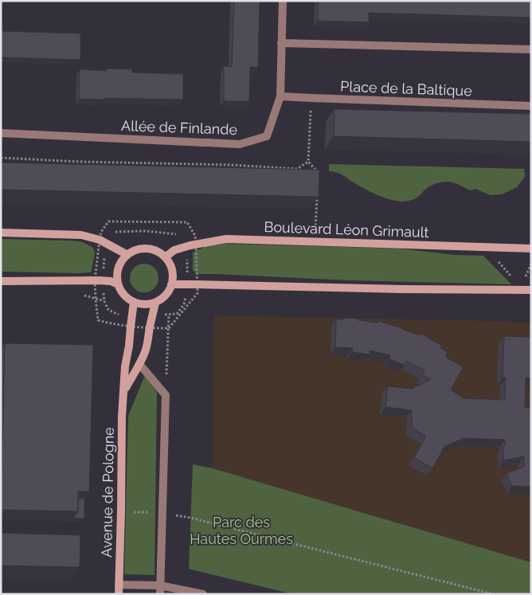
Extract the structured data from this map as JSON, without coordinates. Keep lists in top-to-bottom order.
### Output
{
  "streets": {
    "main road": ["Boulevard Léon Grimault", "Avenue de Pologne"],
    "street": ["Place de la Baltique", "Allée de Finlande"]
  },
  "crossings": [
    ["Place de la Baltique", "Allée de Finlande"],
    ["Boulevard Léon Grimault", "Avenue de Pologne"]
  ],
  "parks": ["Parc des Hautes Ourmes"]
}
